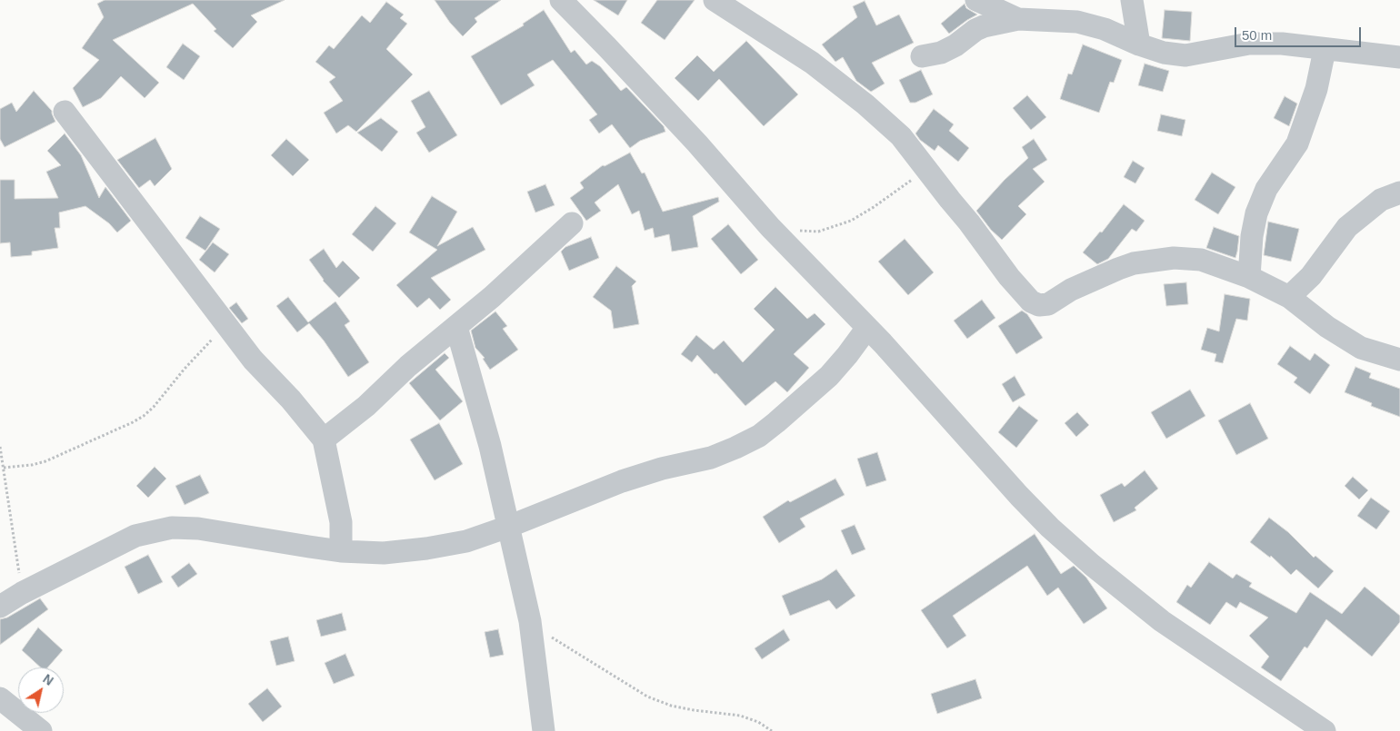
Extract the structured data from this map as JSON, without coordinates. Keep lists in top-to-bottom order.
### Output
{
  "scale_bar": "50 m",
  "north": "top right"
}
